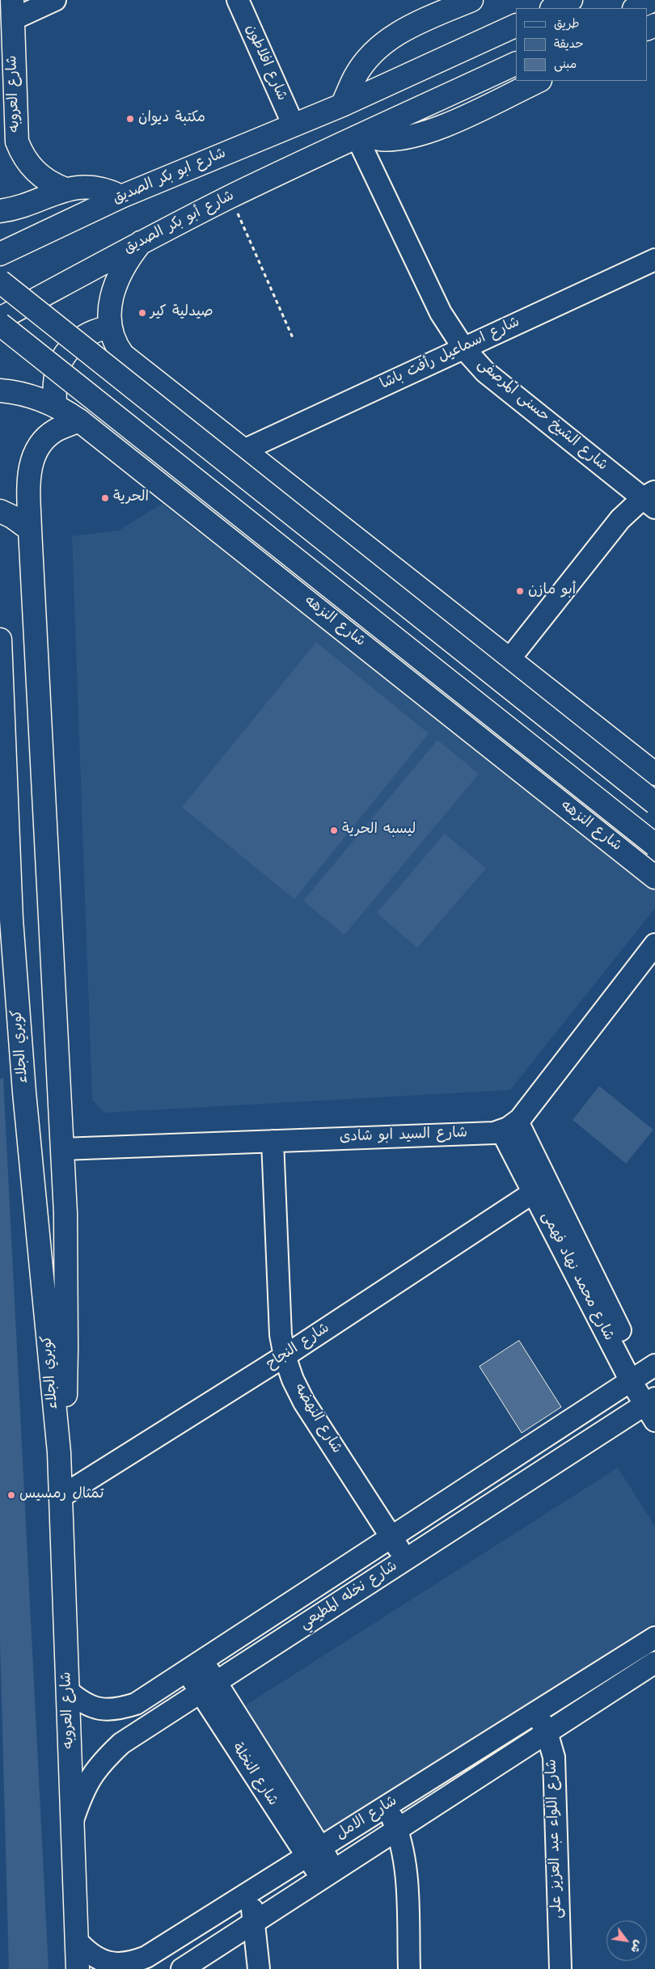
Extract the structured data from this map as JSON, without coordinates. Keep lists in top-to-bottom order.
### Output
{
  "streets": {
    "main road": [
      "شارع العروبه",
      "شارع ابو بكر الصديق",
      "شارع أبو بكر الصديق",
      "شارع النزهه",
      "كوبري الجلاء"
    ],
    "street": [
      "شارع افلاطون",
      "شارع اسماعيل رأفت باشا",
      "شارع الشيخ حسنى المرصفى",
      "شارع السيد ابو شادى",
      "شارع محمد نهاد فهمى",
      "شارع النجاح",
      "شارع النهضه",
      "شارع نخله المطيعي",
      "شارع النخلة",
      "شارع الامل",
      "شارع اللواء عبد العزيز على"
    ]
  },
  "crossings": [
    ["شارع افلاطون", "شارع ابو بكر الصديق"],
    ["شارع العروبه", "كوبري الجلاء"],
    ["شارع العروبه", "شارع النجاح"],
    ["شارع العروبه", "شارع نخله المطيعي"],
    ["شارع العروبه", "شارع الامل"],
    ["شارع أبو بكر الصديق", "شارع الشيخ حسنى المرصفى"],
    ["شارع اسماعيل رأفت باشا", "شارع الشيخ حسنى المرصفى"],
    ["شارع السيد ابو شادى", "شارع محمد نهاد فهمى"],
    ["شارع السيد ابو شادى", "شارع النهضه"],
    ["شارع محمد نهاد فهمى", "شارع النجاح"],
    ["شارع محمد نهاد فهمى", "شارع نخله المطيعي"],
    ["شارع النجاح", "شارع النهضه"],
    ["شارع النهضه", "شارع نخله المطيعي"],
    ["شارع نخله المطيعي", "شارع النخلة"],
    ["شارع النخلة", "شارع الامل"],
    ["شارع الامل", "شارع اللواء عبد العزيز على"]
  ],
  "places": [
    "مكتبة ديوان",
    "صيدلية كير",
    "الحرية",
    "أبو مازن",
    "ليسبه الحرية",
    "تمثال رمسيس"
  ],
  "legend": ["طريق", "حديقة", "مبنى"],
  "north": "bottom right"
}
